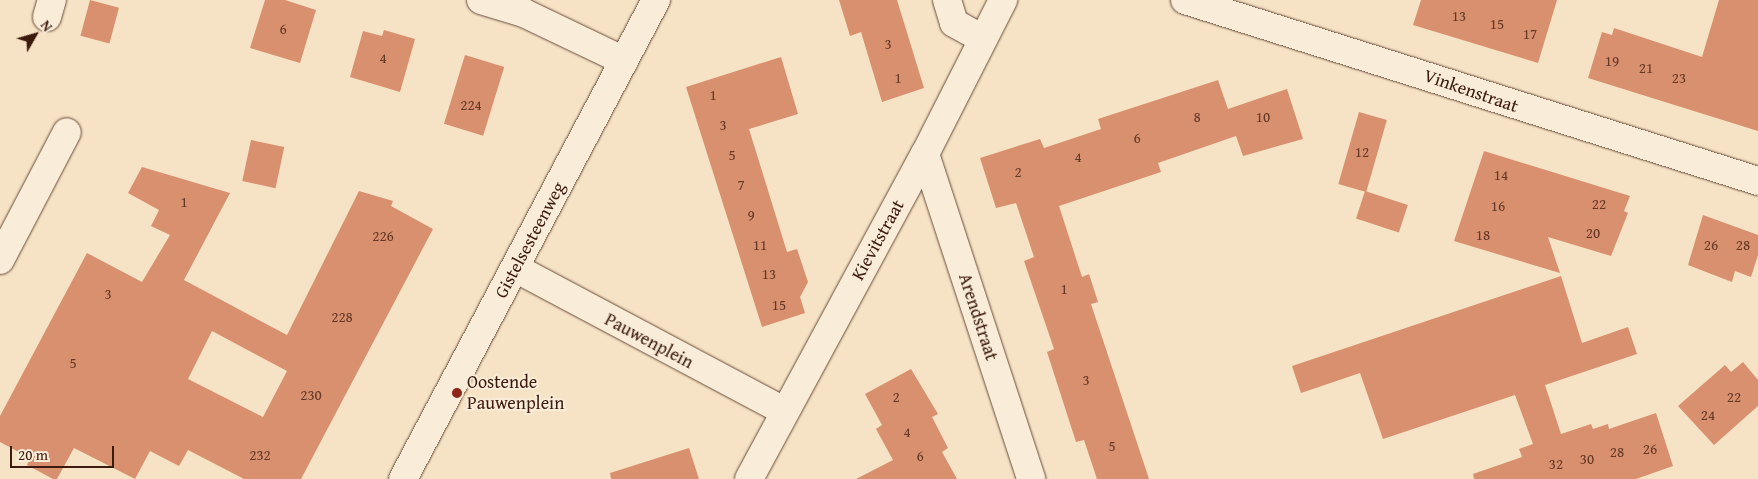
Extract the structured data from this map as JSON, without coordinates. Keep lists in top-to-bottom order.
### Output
{
  "streets": {
    "street": [
      "Vinkenstraat",
      "Gistelsesteenweg",
      "Kievitstraat",
      "Arendstraat",
      "Pauwenplein"
    ]
  },
  "crossings": [
    ["Gistelsesteenweg", "Pauwenplein"],
    ["Kievitstraat", "Arendstraat"],
    ["Kievitstraat", "Pauwenplein"]
  ],
  "places": ["Oostende Pauwenplein"],
  "house_numbers": [
    "13",
    "15",
    "6",
    "17",
    "3",
    "4",
    "19",
    "21",
    "1",
    "23",
    "1",
    "224",
    "8",
    "10",
    "3",
    "6",
    "12",
    "5",
    "4",
    "2",
    "14",
    "7",
    "1",
    "22",
    "16",
    "9",
    "20",
    "18",
    "226",
    "11",
    "26",
    "28",
    "13",
    "1",
    "3",
    "15",
    "228",
    "5",
    "3",
    "230",
    "2",
    "22",
    "24",
    "4",
    "5",
    "26",
    "28",
    "232",
    "6",
    "30",
    "32"
  ],
  "scale_bar": "20 m",
  "north": "top right"
}
